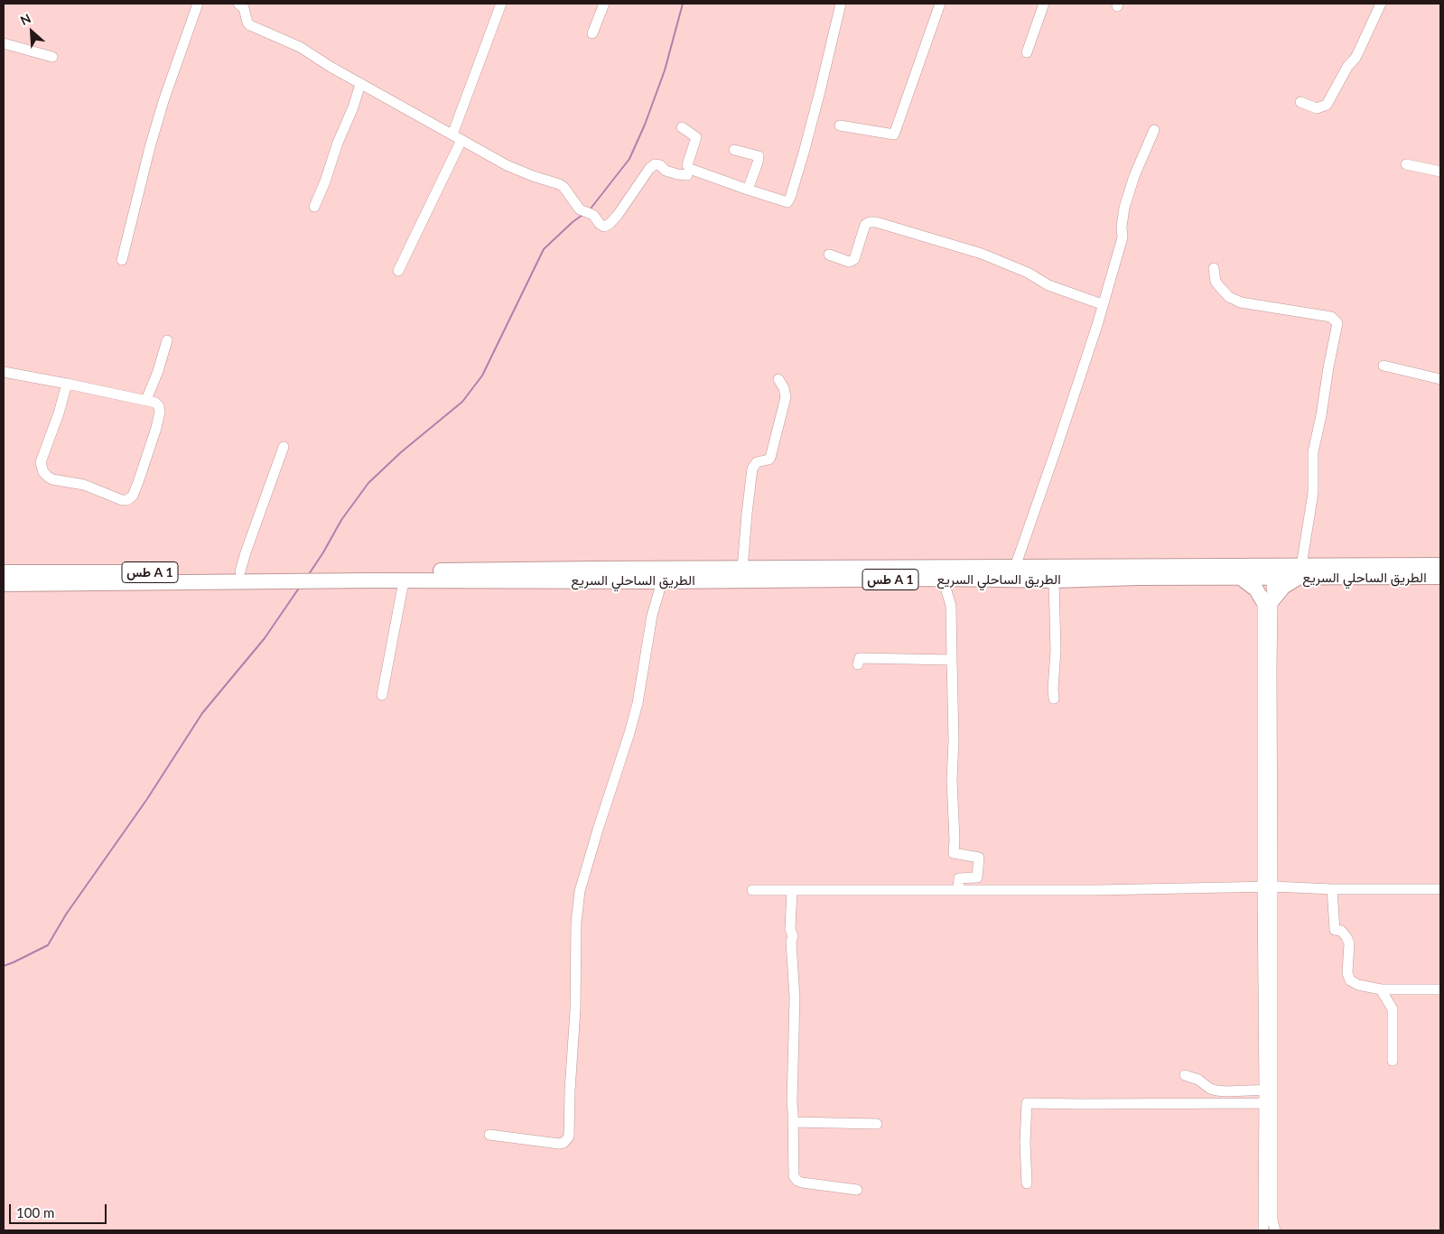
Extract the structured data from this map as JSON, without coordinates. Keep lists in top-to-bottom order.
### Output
{
  "streets": {
    "highway": ["طس A 1", "الطريق الساحلي السريع"]
  },
  "scale_bar": "100 m",
  "north": "top left"
}
